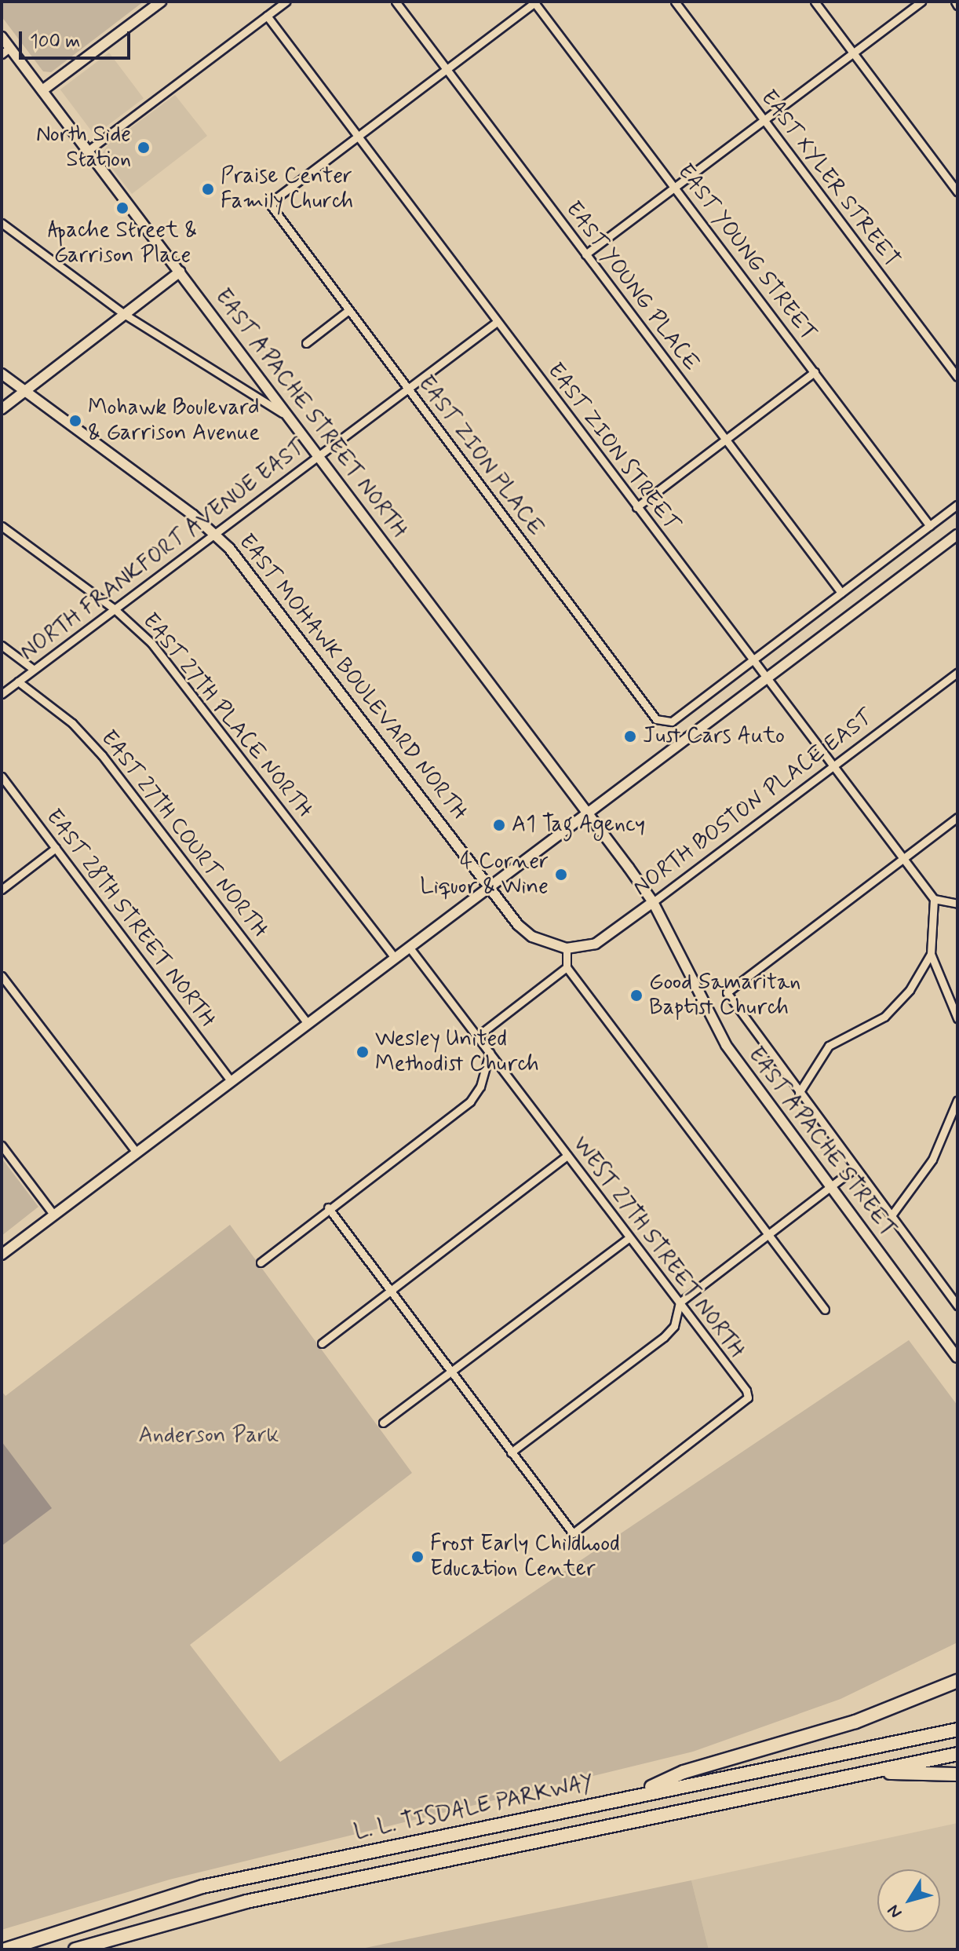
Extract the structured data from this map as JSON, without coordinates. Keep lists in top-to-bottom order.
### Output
{
  "streets": {
    "highway": ["L. L. TISDALE PARKWAY"],
    "main road": [
      "EAST APACHE STREET NORTH",
      "EAST MOHAWK BOULEVARD NORTH",
      "NORTH BOSTON PLACE EAST",
      "EAST APACHE STREET"
    ],
    "street": [
      "EAST XYLER STREET",
      "EAST YOUNG STREET",
      "EAST YOUNG PLACE",
      "EAST ZION STREET",
      "EAST ZION PLACE",
      "NORTH FRANKFORT AVENUE EAST",
      "EAST 27TH PLACE NORTH",
      "EAST 27TH COURT NORTH",
      "EAST 28TH STREET NORTH",
      "WEST 27TH STREET NORTH"
    ]
  },
  "crossings": [
    ["EAST APACHE STREET NORTH", "NORTH FRANKFORT AVENUE EAST"],
    ["EAST APACHE STREET NORTH", "EAST APACHE STREET"],
    ["EAST ZION STREET", "EAST ZION PLACE"],
    ["EAST ZION STREET", "NORTH FRANKFORT AVENUE EAST"],
    ["EAST ZION STREET", "NORTH BOSTON PLACE EAST"],
    ["EAST ZION STREET", "EAST APACHE STREET"],
    ["EAST ZION PLACE", "NORTH FRANKFORT AVENUE EAST"],
    ["NORTH FRANKFORT AVENUE EAST", "EAST MOHAWK BOULEVARD NORTH"],
    ["NORTH FRANKFORT AVENUE EAST", "EAST 27TH PLACE NORTH"],
    ["NORTH FRANKFORT AVENUE EAST", "EAST 27TH COURT NORTH"],
    ["EAST MOHAWK BOULEVARD NORTH", "NORTH BOSTON PLACE EAST"],
    ["NORTH BOSTON PLACE EAST", "EAST APACHE STREET"]
  ],
  "parks": ["Anderson Park"],
  "places": [
    "North Side Station",
    "Praise Center Family Church",
    "Apache Street & Garrison Place",
    "Mohawk Boulevard & Garrison Avenue",
    "Just Cars Auto",
    "A1 Tag Agency",
    "4 Corner Liquor & Wine",
    "Good Samaritan Baptist Church",
    "Wesley United Methodist Church",
    "Frost Early Childhood Education Center"
  ],
  "scale_bar": "100 m",
  "north": "bottom left"
}
